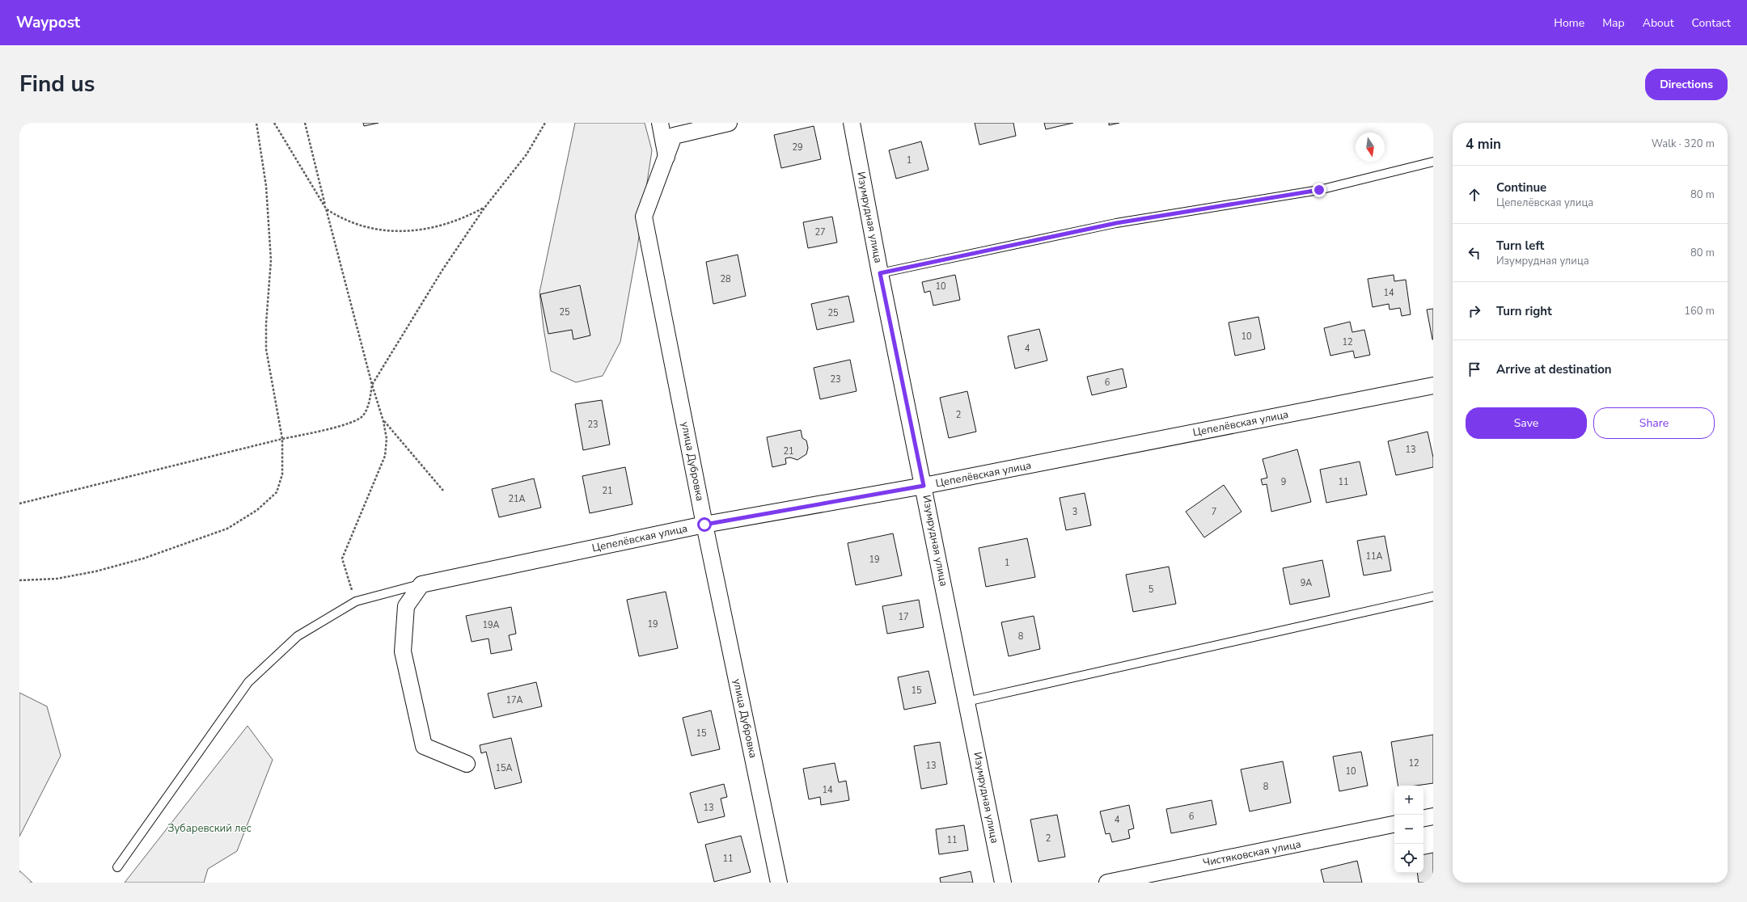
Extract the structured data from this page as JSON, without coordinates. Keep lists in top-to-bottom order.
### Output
{
  "streets": {
    "street": [
      "Изумрудная улица",
      "Цепелёвская улица",
      "улица Дубровка",
      "Чистяковская улица"
    ]
  },
  "crossings": [
    ["Изумрудная улица", "Цепелёвская улица"],
    ["Цепелёвская улица", "улица Дубровка"]
  ],
  "parks": ["Зубаревский лес"],
  "house_numbers": [
    "29",
    "1",
    "27",
    "28",
    "10",
    "14",
    "25",
    "25",
    "10",
    "12",
    "4",
    "23",
    "6",
    "2",
    "23",
    "13",
    "21",
    "9",
    "11",
    "21",
    "21А",
    "3",
    "7",
    "11А",
    "19",
    "1",
    "9А",
    "5",
    "17",
    "19",
    "19А",
    "8",
    "15",
    "17А",
    "15",
    "12",
    "13",
    "15А",
    "10",
    "8",
    "14",
    "13",
    "6",
    "4",
    "2",
    "11",
    "11"
  ],
  "north": "bottom",
  "page": {
    "header": "Waypost",
    "nav": [
      "Home",
      "Map",
      "About",
      "Contact"
    ],
    "title": "Find us",
    "buttons": [
      "Directions",
      ["Save", "Share"]
    ],
    "heading": ["4 min", "Walk · 320 m"],
    "list": [
      ["Continue", "Цепелёвская улица", "80 m"],
      ["Turn left", "Изумрудная улица", "80 m"],
      ["Turn right", "160 m"],
      "Arrive at destination"
    ],
    "map_buttons": ["+", "−"]
  }
}
